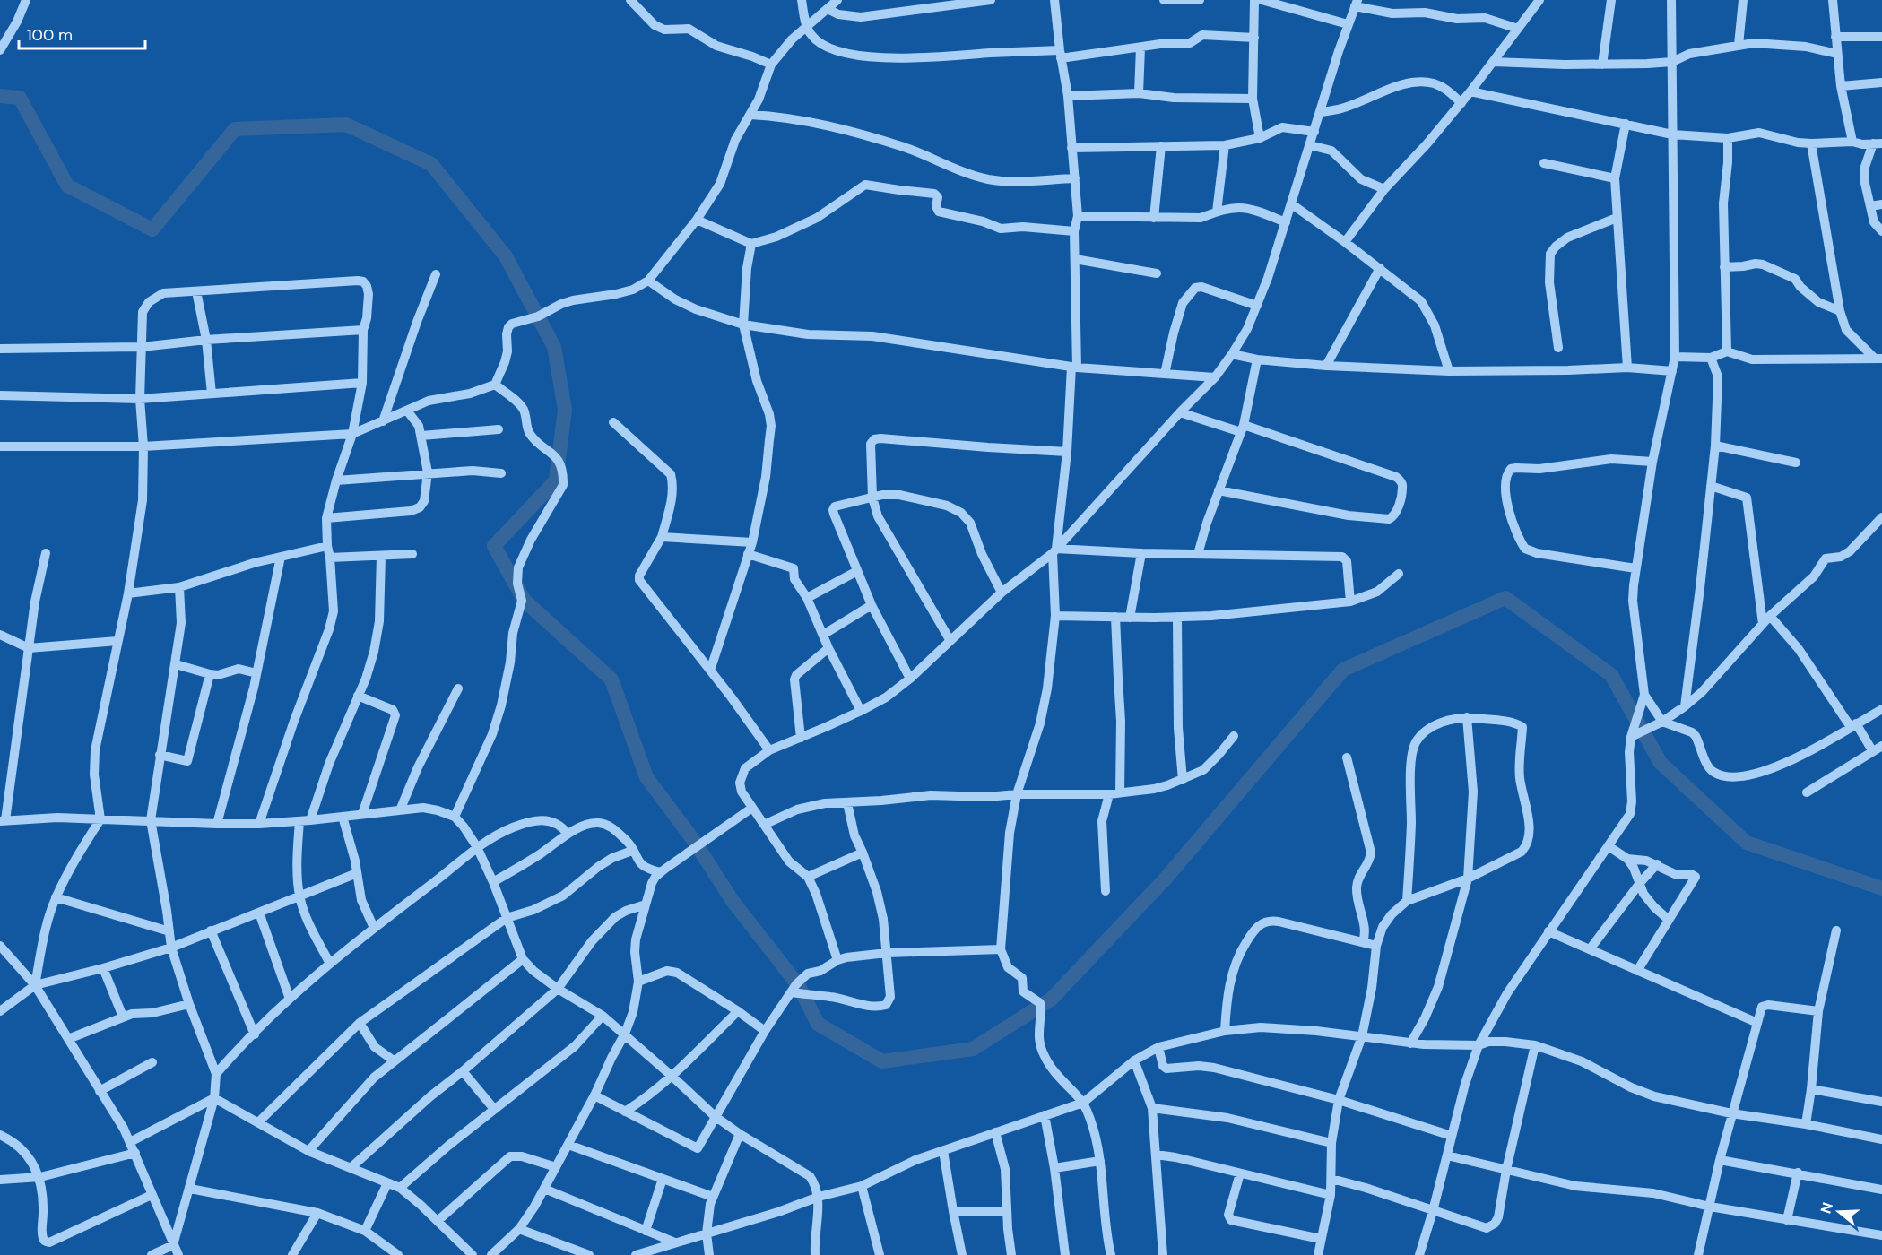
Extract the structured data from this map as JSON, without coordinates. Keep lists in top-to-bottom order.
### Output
{
  "scale_bar": "100 m",
  "north": "left"
}
